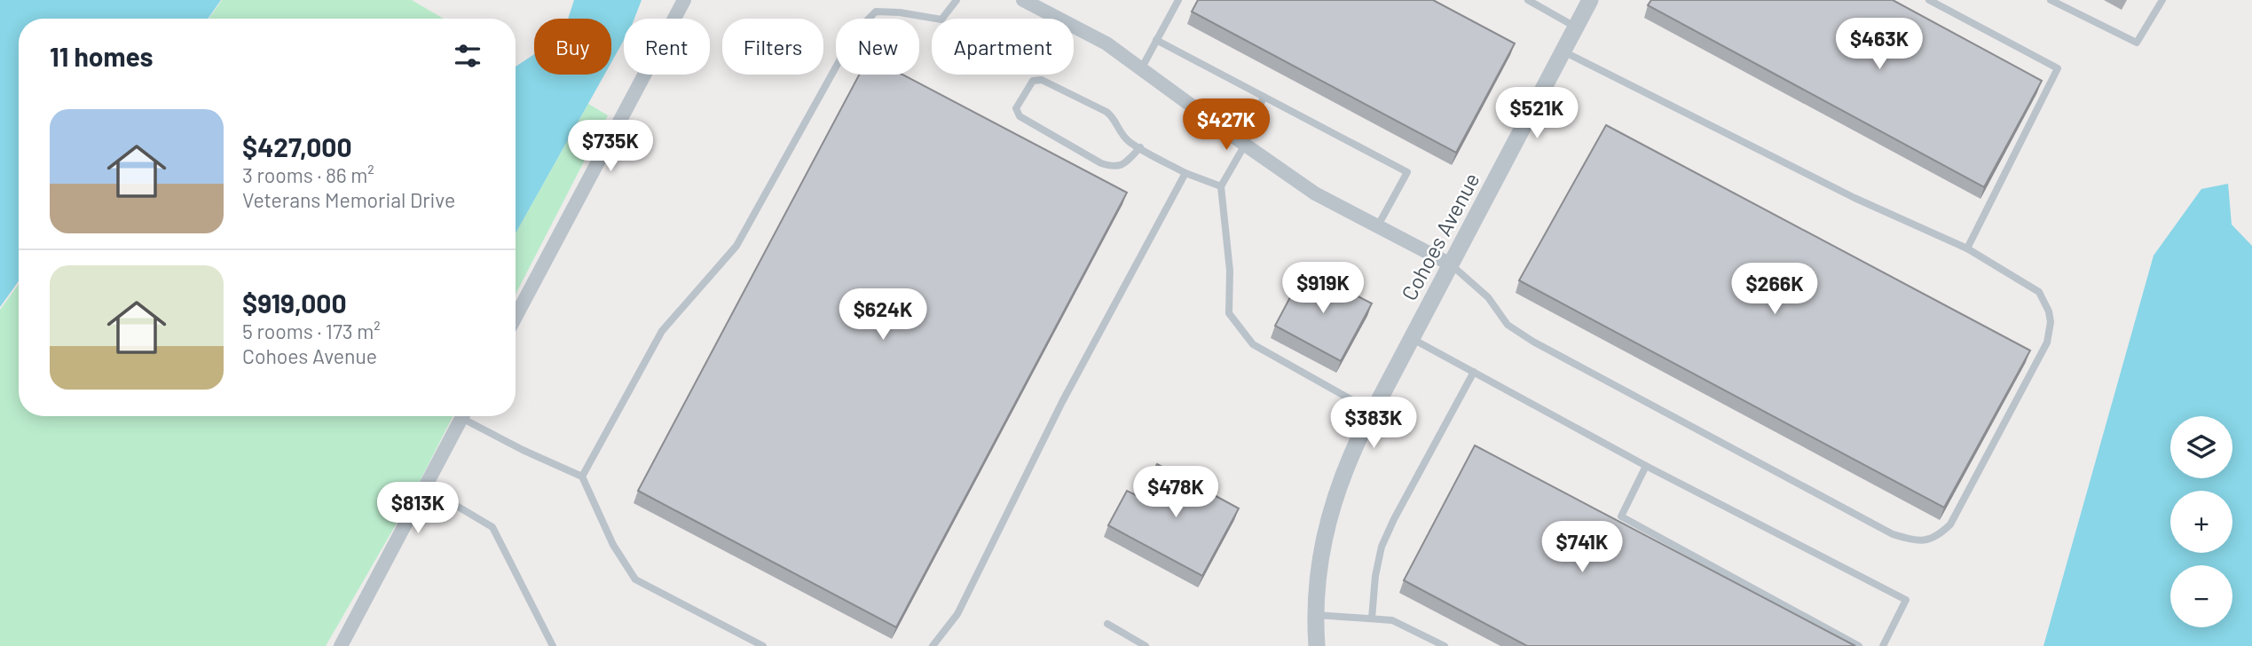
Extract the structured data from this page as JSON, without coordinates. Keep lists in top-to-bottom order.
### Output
{
  "streets": {
    "street": ["Cohoes Avenue"]
  },
  "page": {
    "price": [
      "$463K",
      "$521K",
      "$427K",
      "$735K",
      "$919K",
      "$266K",
      "$624K",
      "$383K",
      "$478K",
      "$813K",
      "$741K"
    ],
    "chip": [
      "Buy",
      "Rent",
      "Filters",
      "New",
      "Apartment"
    ],
    "heading": "11 homes",
    "list": [
      {
        "name": "$427,000",
        "note": "3 rooms · 86 m² · Veterans Memorial Drive"
      },
      {
        "name": "$919,000",
        "note": "5 rooms · 173 m² · Cohoes Avenue"
      }
    ],
    "map_buttons": ["+", "−"]
  }
}
